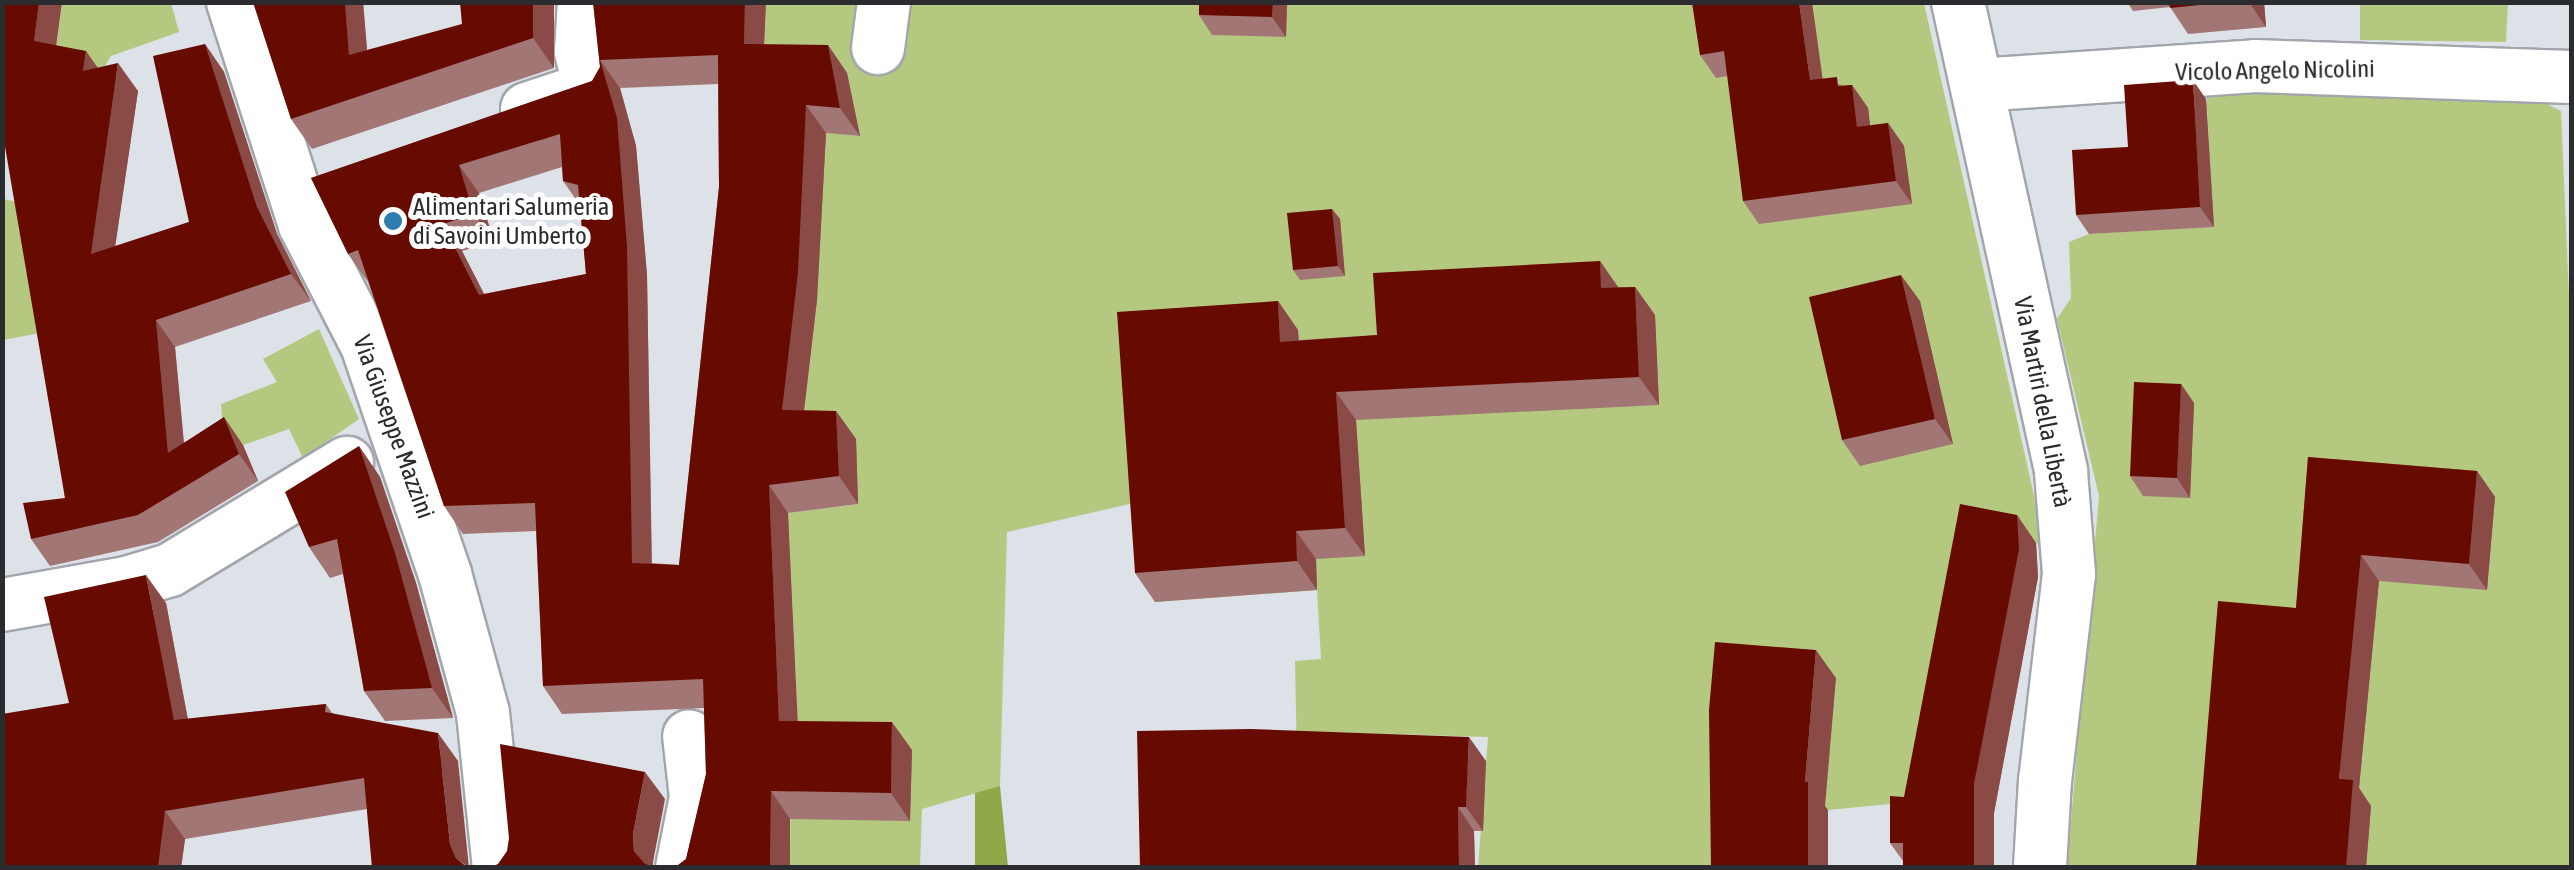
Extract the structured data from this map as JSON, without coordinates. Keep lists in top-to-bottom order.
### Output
{
  "streets": {
    "street": ["Vicolo Angelo Nicolini", "Via Martiri della Libertà", "Via Giuseppe Mazzini"]
  },
  "crossings": [
    ["Vicolo Angelo Nicolini", "Via Martiri della Libertà"]
  ],
  "places": ["Alimentari Salumeria di Savoini Umberto"]
}
